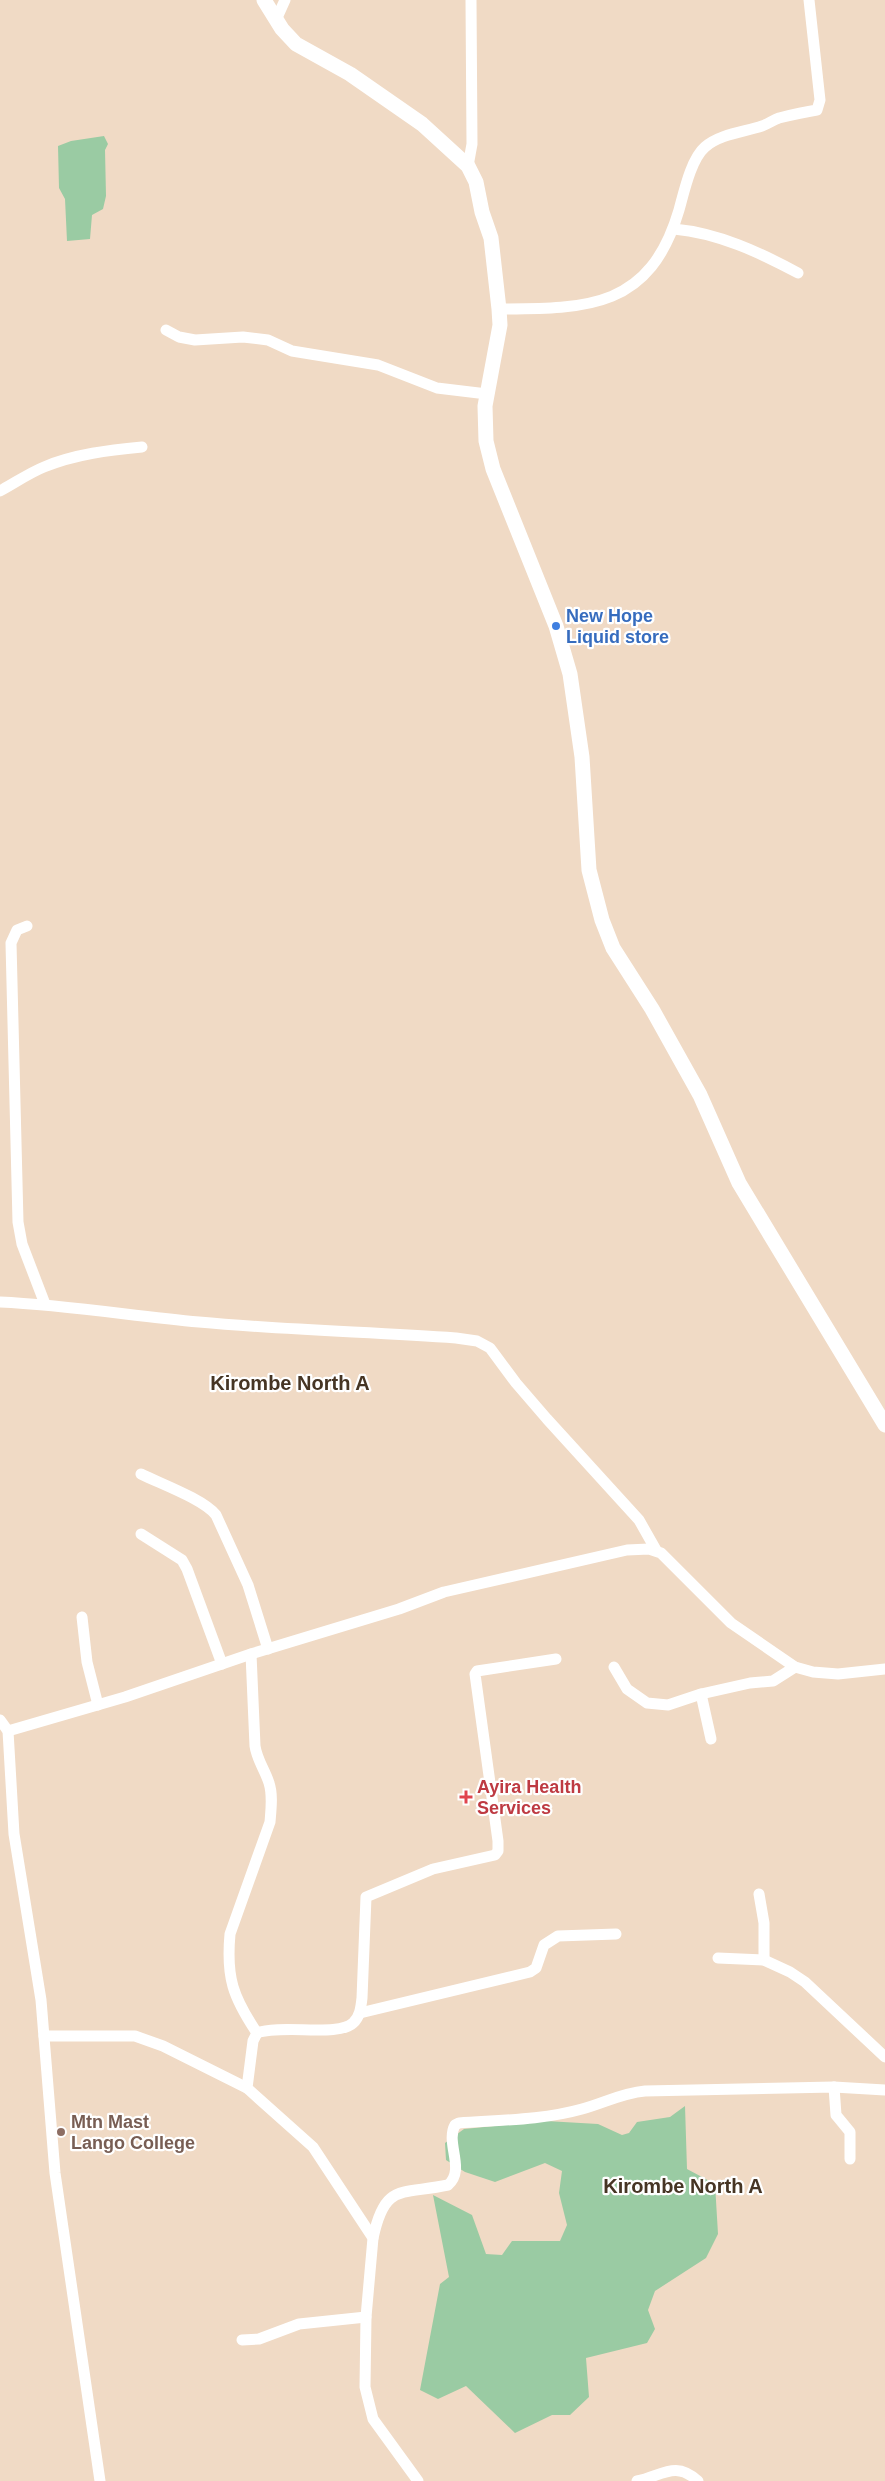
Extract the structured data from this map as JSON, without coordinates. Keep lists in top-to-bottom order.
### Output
{
  "districts": ["Kirombe North A", "Kirombe North A"],
  "places": {
    "other": ["New Hope Liquid store", "Mtn Mast Lango College"],
    "health": ["Ayira Health Services"]
  }
}
